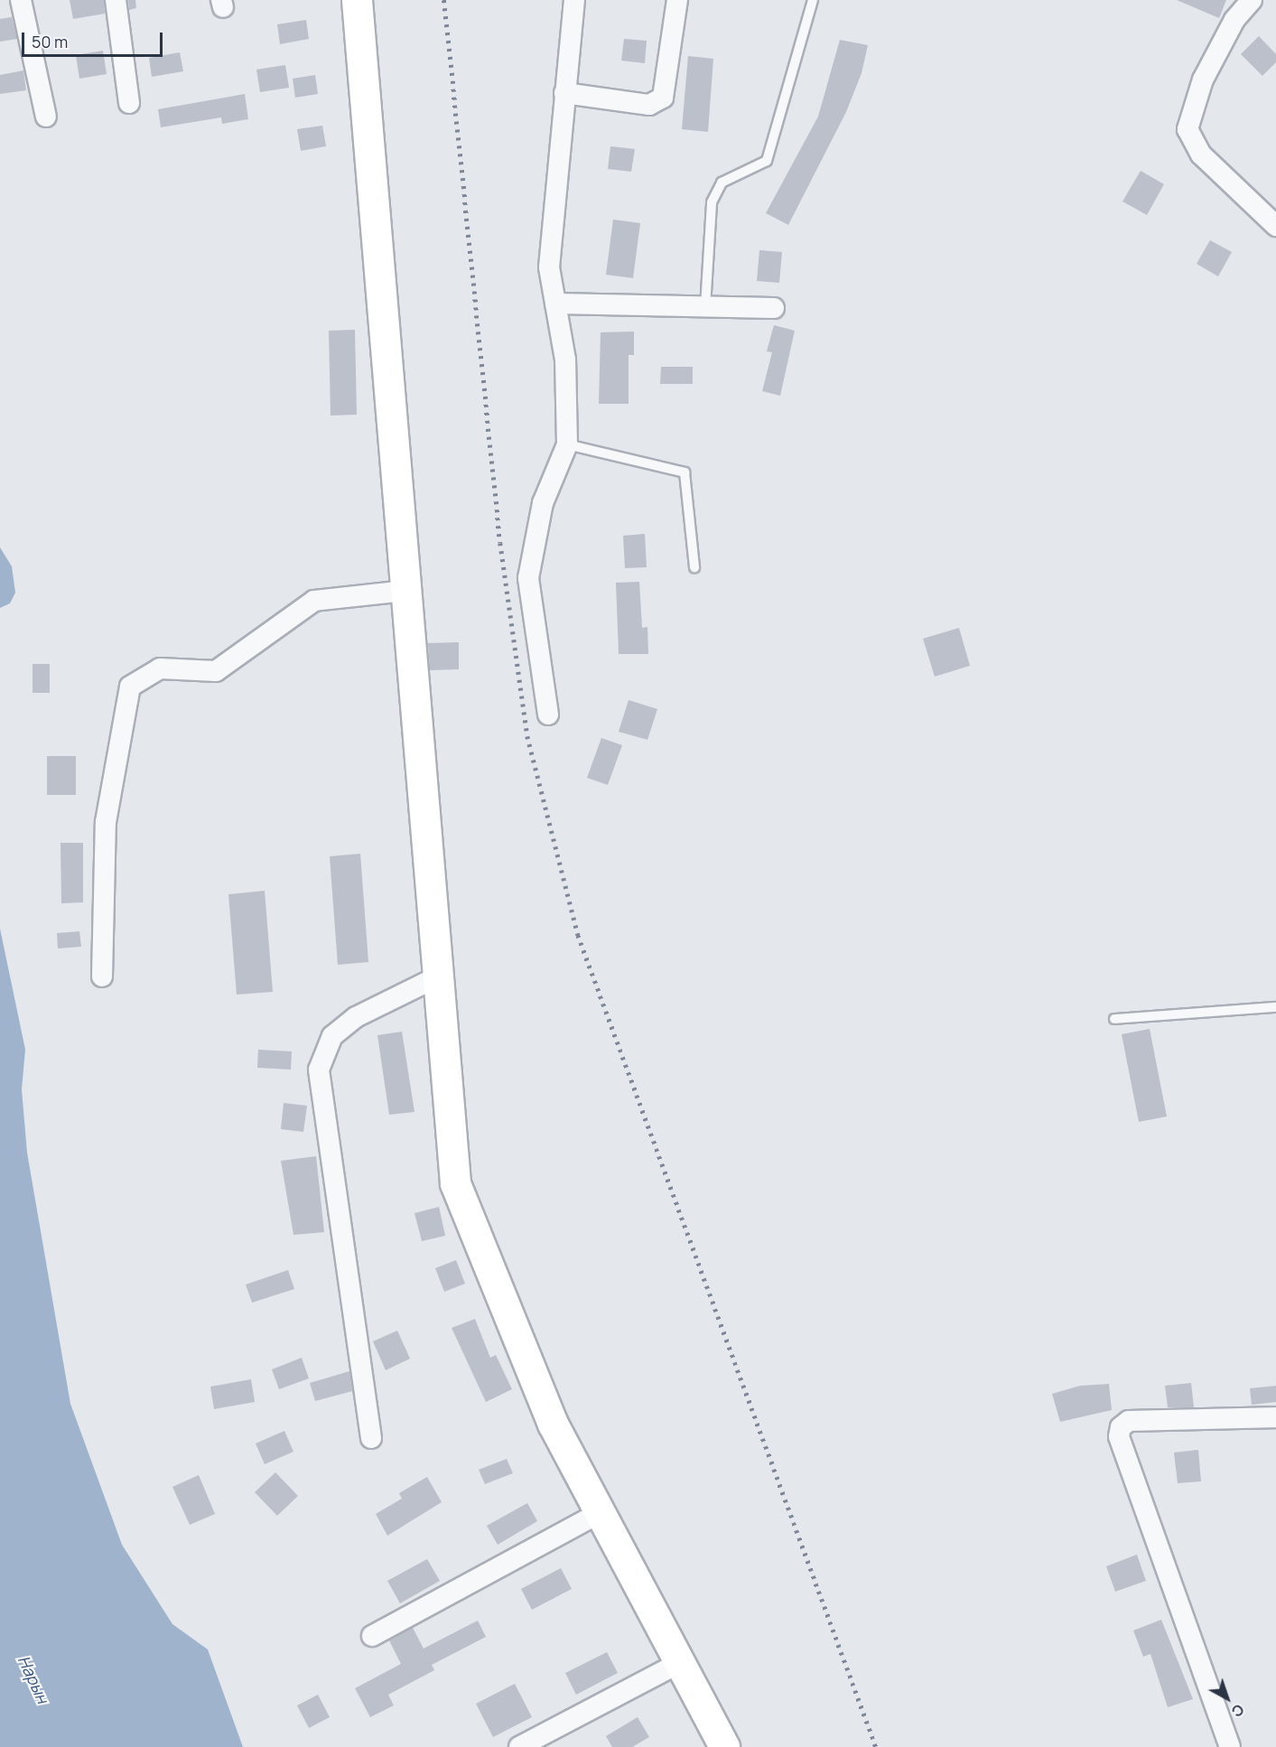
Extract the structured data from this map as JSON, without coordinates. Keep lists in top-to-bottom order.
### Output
{
  "water": ["Нарын"],
  "scale_bar": "50 m",
  "north": "bottom right"
}
